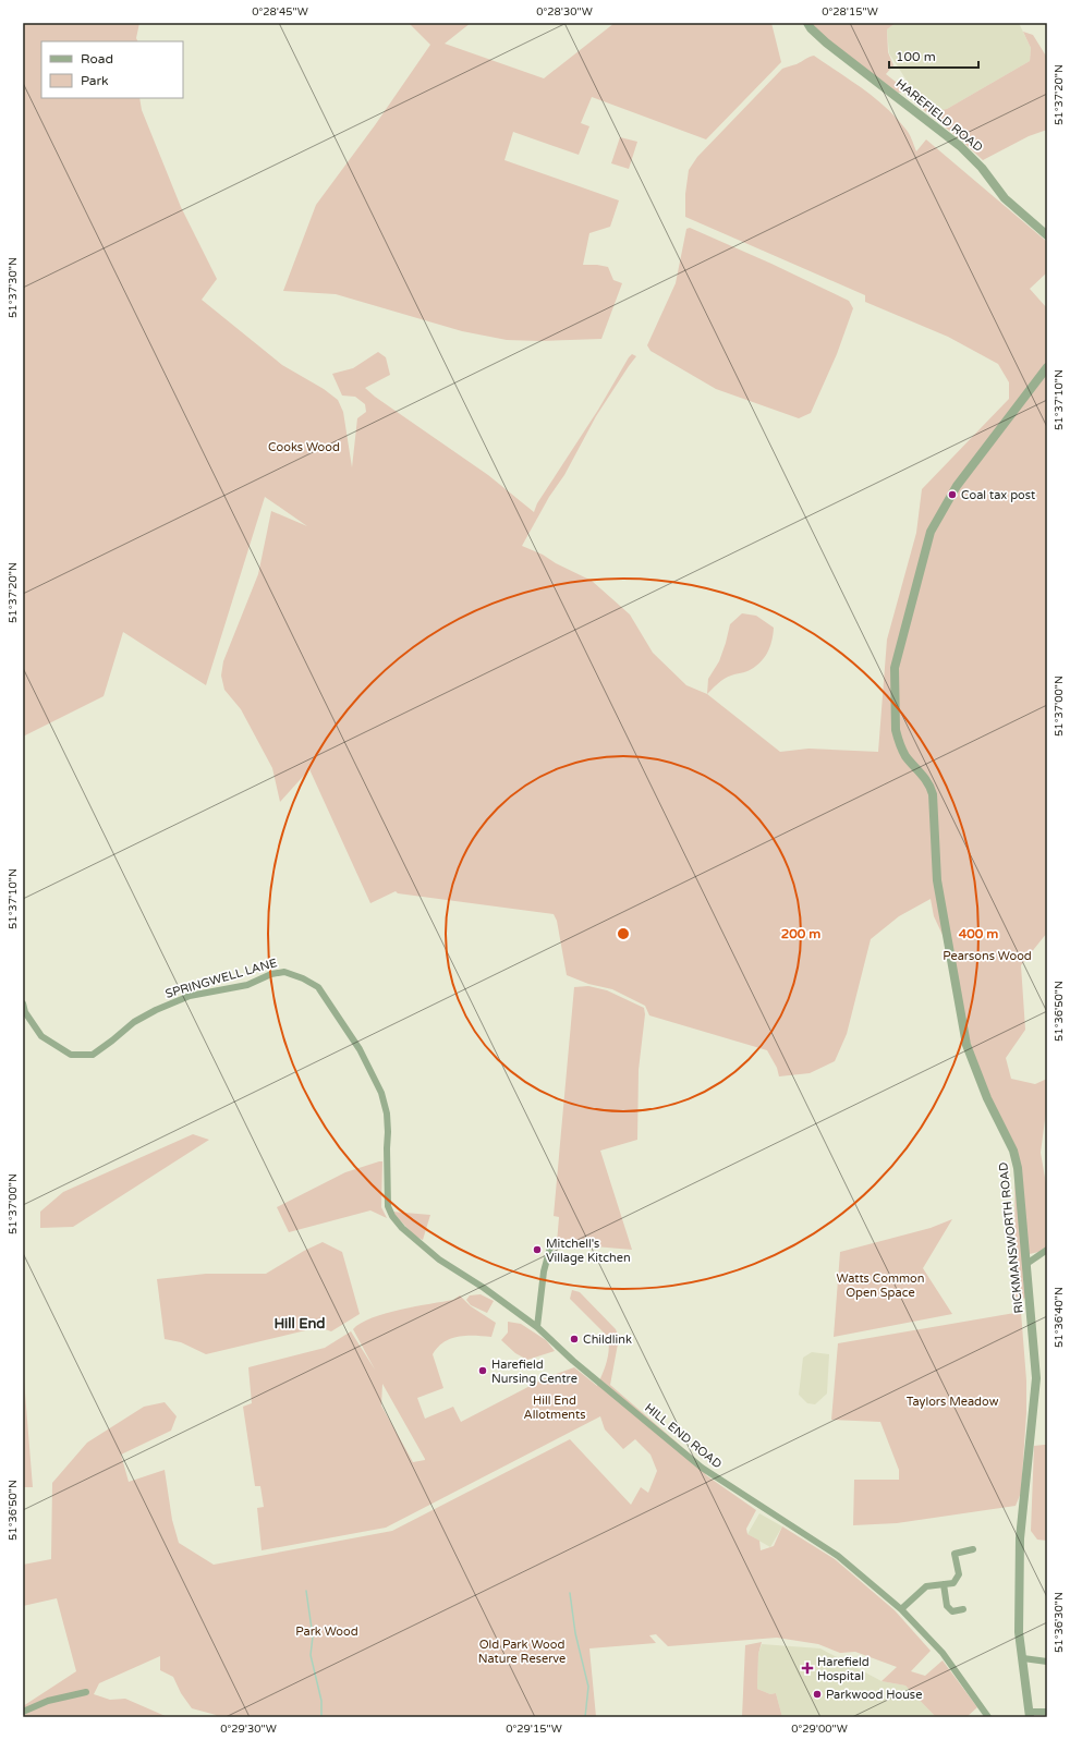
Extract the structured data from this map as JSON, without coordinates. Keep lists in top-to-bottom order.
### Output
{
  "streets": {
    "street": [
      "HAREFIELD ROAD",
      "SPRINGWELL LANE",
      "RICKMANSWORTH ROAD",
      "HILL END ROAD"
    ]
  },
  "crossings": [
    ["SPRINGWELL LANE", "HILL END ROAD"]
  ],
  "districts": ["Hill End"],
  "parks": [
    "Cooks Wood",
    "Pearsons Wood",
    "Watts Common Open Space",
    "Hill End Allotments",
    "Taylors Meadow",
    "Park Wood",
    "Old Park Wood Nature Reserve"
  ],
  "places": {
    "other": [
      "Coal tax post",
      "Mitchell's Village Kitchen",
      "Childlink",
      "Harefield Nursing Centre",
      "Parkwood House"
    ],
    "health": ["Harefield Hospital"]
  },
  "legend": ["Road", "Park"],
  "scale_bar": "100 m",
  "coordinates": [
    "0°28'45\"W",
    "0°28'30\"W",
    "0°28'15\"W",
    "51°37'20\"N",
    "51°37'30\"N",
    "51°37'10\"N",
    "51°37'00\"N",
    "51°36'50\"N",
    "51°36'40\"N",
    "51°36'30\"N",
    "0°29'30\"W",
    "0°29'15\"W",
    "0°29'00\"W"
  ],
  "rings": ["200 m", "400 m"]
}
